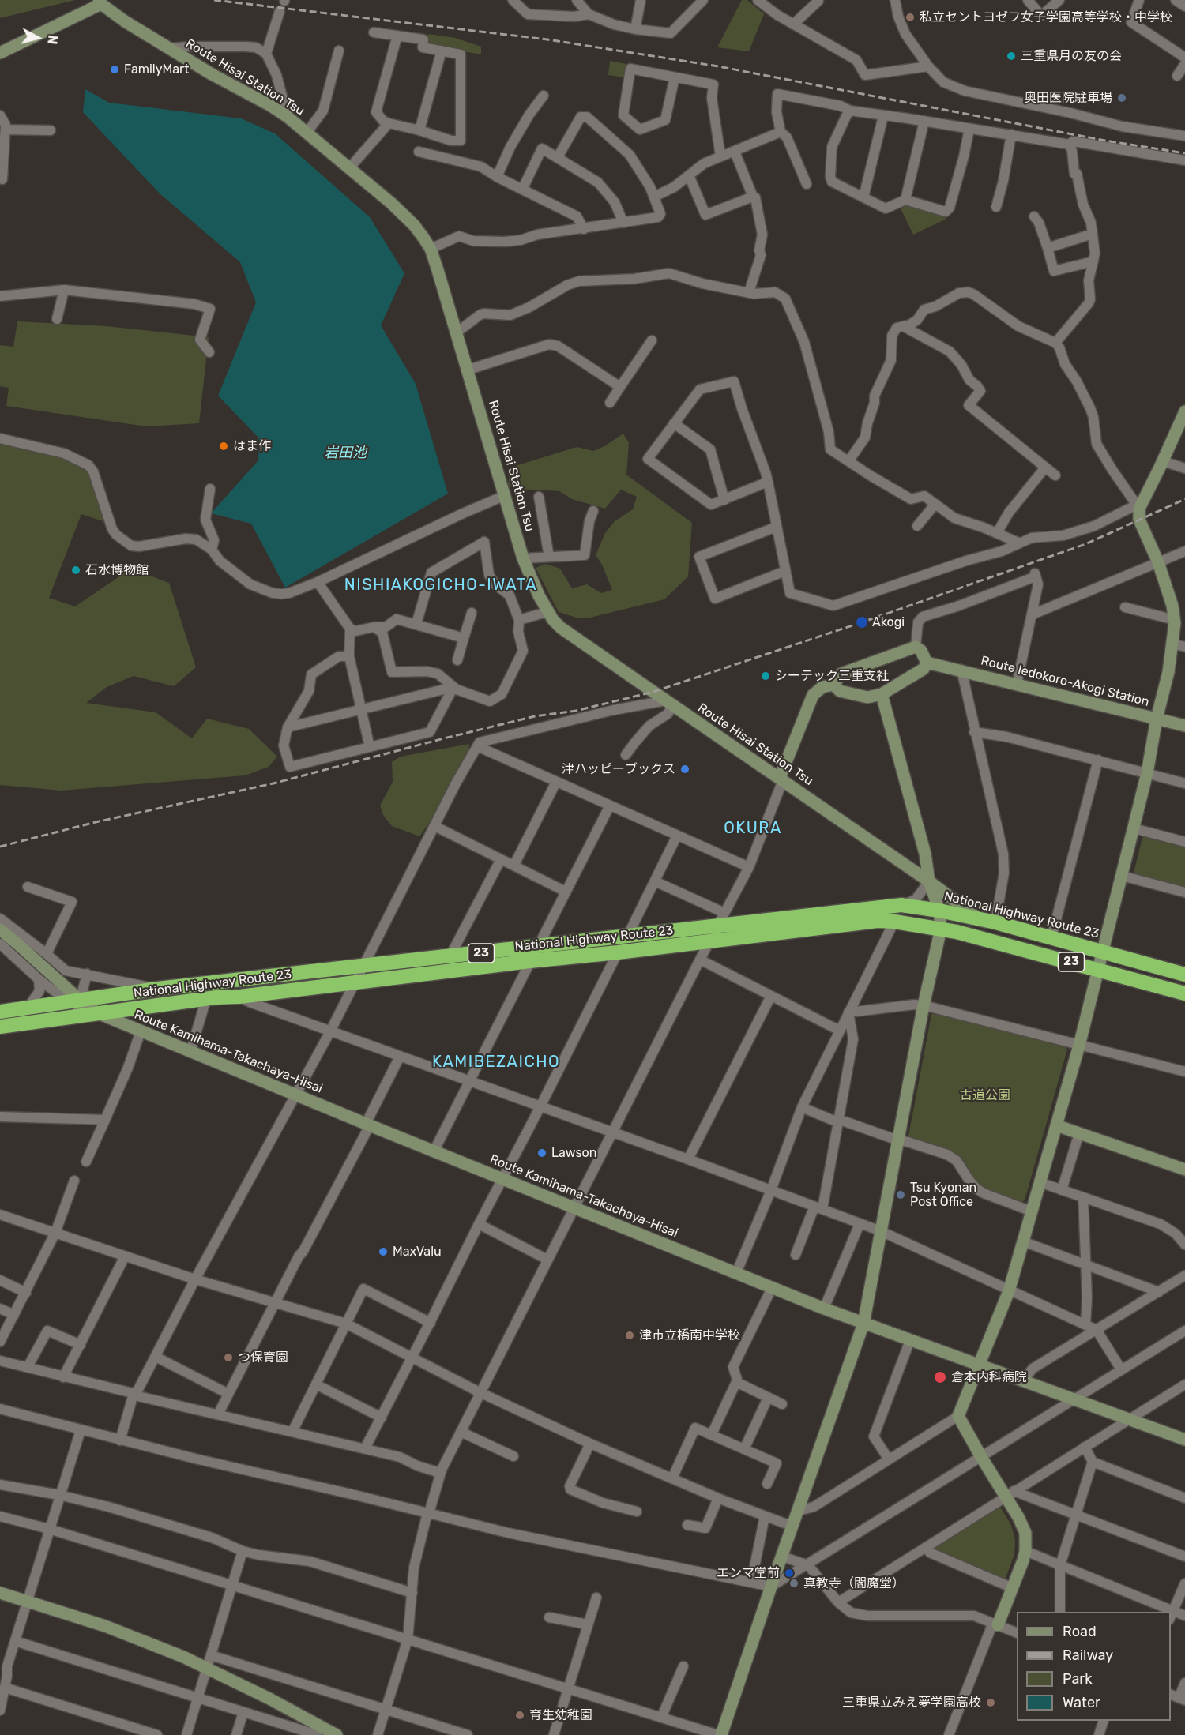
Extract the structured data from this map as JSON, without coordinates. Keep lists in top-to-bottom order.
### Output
{
  "streets": {
    "highway": ["National Highway Route 23", "23"],
    "main road": ["Route Hisai Station Tsu", "Route Iedokoro-Akogi Station", "Route Kamihama-Takachaya-Hisai"]
  },
  "crossings": [
    ["Route Hisai Station Tsu", "National Highway Route 23"],
    ["National Highway Route 23", "Route Kamihama-Takachaya-Hisai"]
  ],
  "districts": ["NISHIAKOGICHO-IWATA", "OKURA", "KAMIBEZAICHO"],
  "water": ["岩田池"],
  "parks": ["古道公園"],
  "places": [
    "私立セントヨゼフ女子学園高等学校・中学校",
    "三重県月の友の会",
    "FamilyMart",
    "奥田医院駐車場",
    "はま作",
    "石水博物館",
    "Akogi",
    "シーテック三重支社",
    "津ハッピーブックス",
    "Lawson",
    "Tsu Kyonan Post Office",
    "MaxValu",
    "津市立橋南中学校",
    "つ保育園",
    "倉本内科病院",
    "エンマ堂前",
    "真教寺（閻魔堂）",
    "三重県立みえ夢学園高校",
    "育生幼稚園"
  ],
  "legend": [
    "Road",
    "Railway",
    "Park",
    "Water"
  ],
  "north": "right"
}
